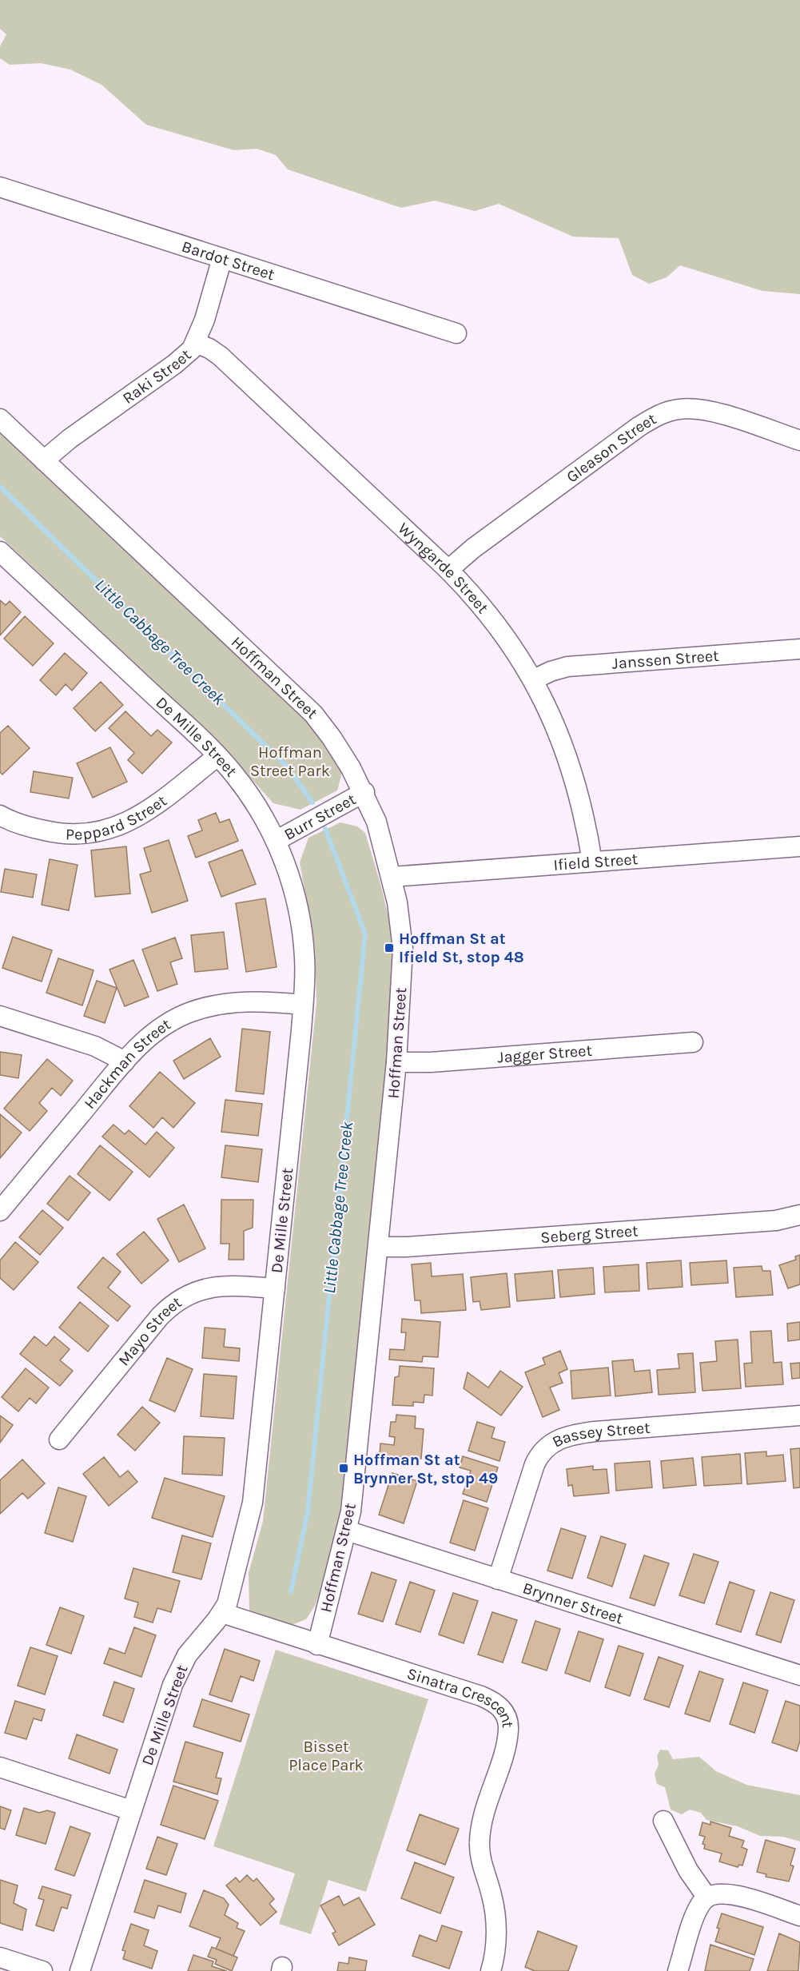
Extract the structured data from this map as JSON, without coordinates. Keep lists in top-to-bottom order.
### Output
{
  "streets": {
    "street": [
      "Bardot Street",
      "Raki Street",
      "Gleason Street",
      "Wyngarde Street",
      "Janssen Street",
      "Hoffman Street",
      "De Mille Street",
      "Peppard Street",
      "Burr Street",
      "Ifield Street",
      "Jagger Street",
      "Hackman Street",
      "Seberg Street",
      "Mayo Street",
      "Bassey Street",
      "Brynner Street",
      "Sinatra Crescent"
    ]
  },
  "crossings": [
    ["Bardot Street", "Raki Street"],
    ["Raki Street", "Wyngarde Street"],
    ["Raki Street", "Hoffman Street"],
    ["Gleason Street", "Wyngarde Street"],
    ["Wyngarde Street", "Janssen Street"],
    ["Wyngarde Street", "Ifield Street"],
    ["Hoffman Street", "Burr Street"],
    ["Hoffman Street", "Ifield Street"],
    ["Hoffman Street", "Jagger Street"],
    ["Hoffman Street", "Seberg Street"],
    ["Hoffman Street", "Brynner Street"],
    ["Hoffman Street", "Sinatra Crescent"],
    ["De Mille Street", "Peppard Street"],
    ["De Mille Street", "Burr Street"],
    ["De Mille Street", "Hackman Street"],
    ["De Mille Street", "Mayo Street"],
    ["De Mille Street", "Sinatra Crescent"],
    ["Bassey Street", "Brynner Street"]
  ],
  "water": ["Little Cabbage Tree Creek"],
  "parks": ["Hoffman Street Park", "Bisset Place Park"],
  "places": {
    "transit": ["Hoffman St at Ifield St, stop 48", "Hoffman St at Brynner St, stop 49"]
  }
}
